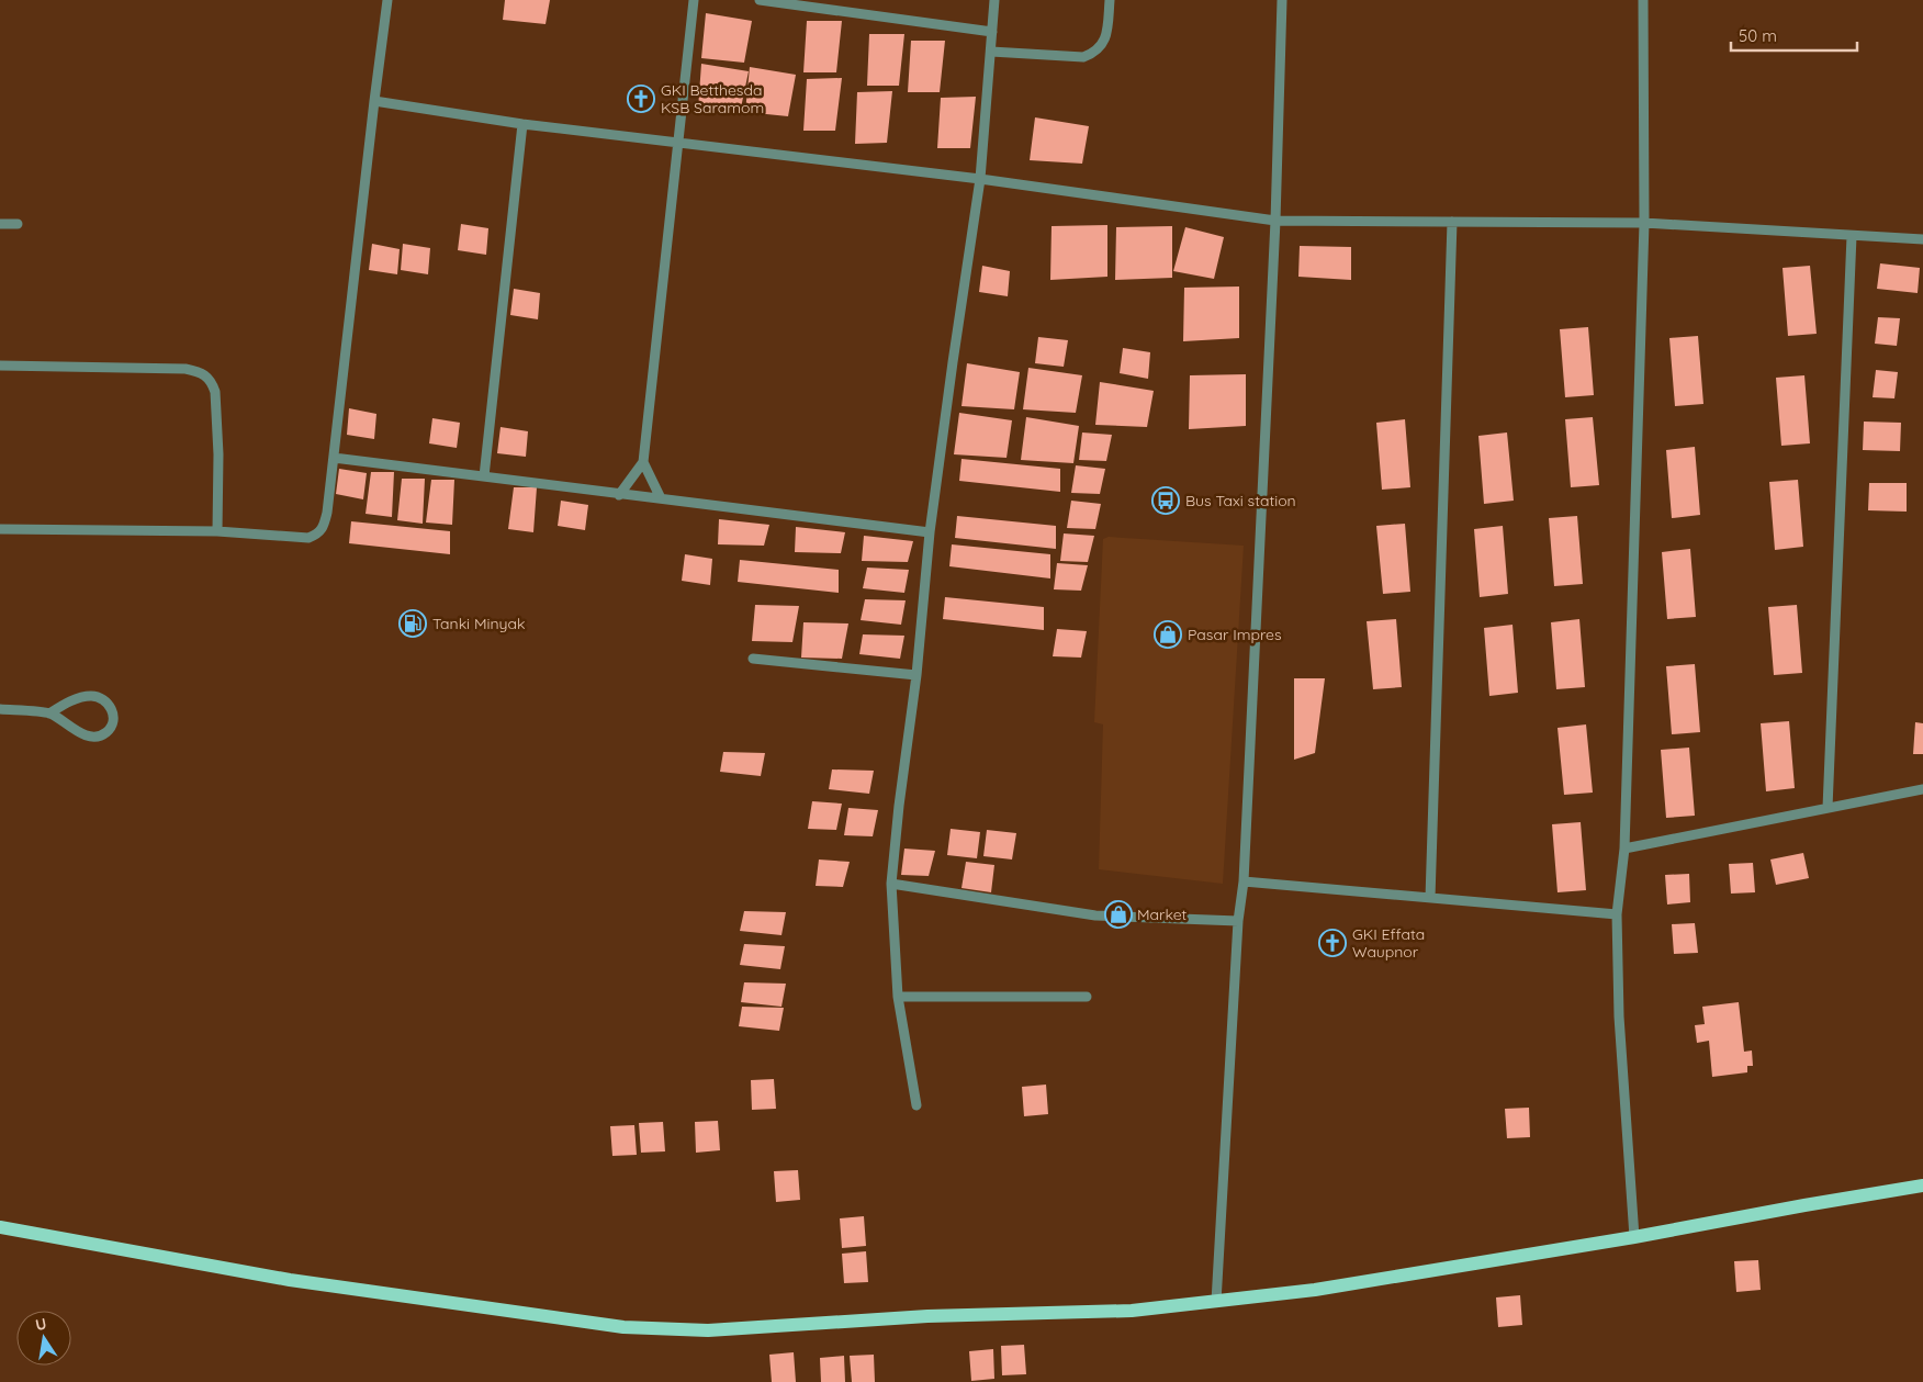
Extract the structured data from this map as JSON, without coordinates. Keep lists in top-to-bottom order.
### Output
{
  "places": {
    "church": ["GKI Betthesda KSB Saramom", "GKI Effata Waupnor"],
    "bus stop": ["Bus Taxi station"],
    "fuel station": ["Tanki Minyak"],
    "shop": ["Pasar Impres", "Market"]
  },
  "scale_bar": "50 m",
  "north": "top"
}
